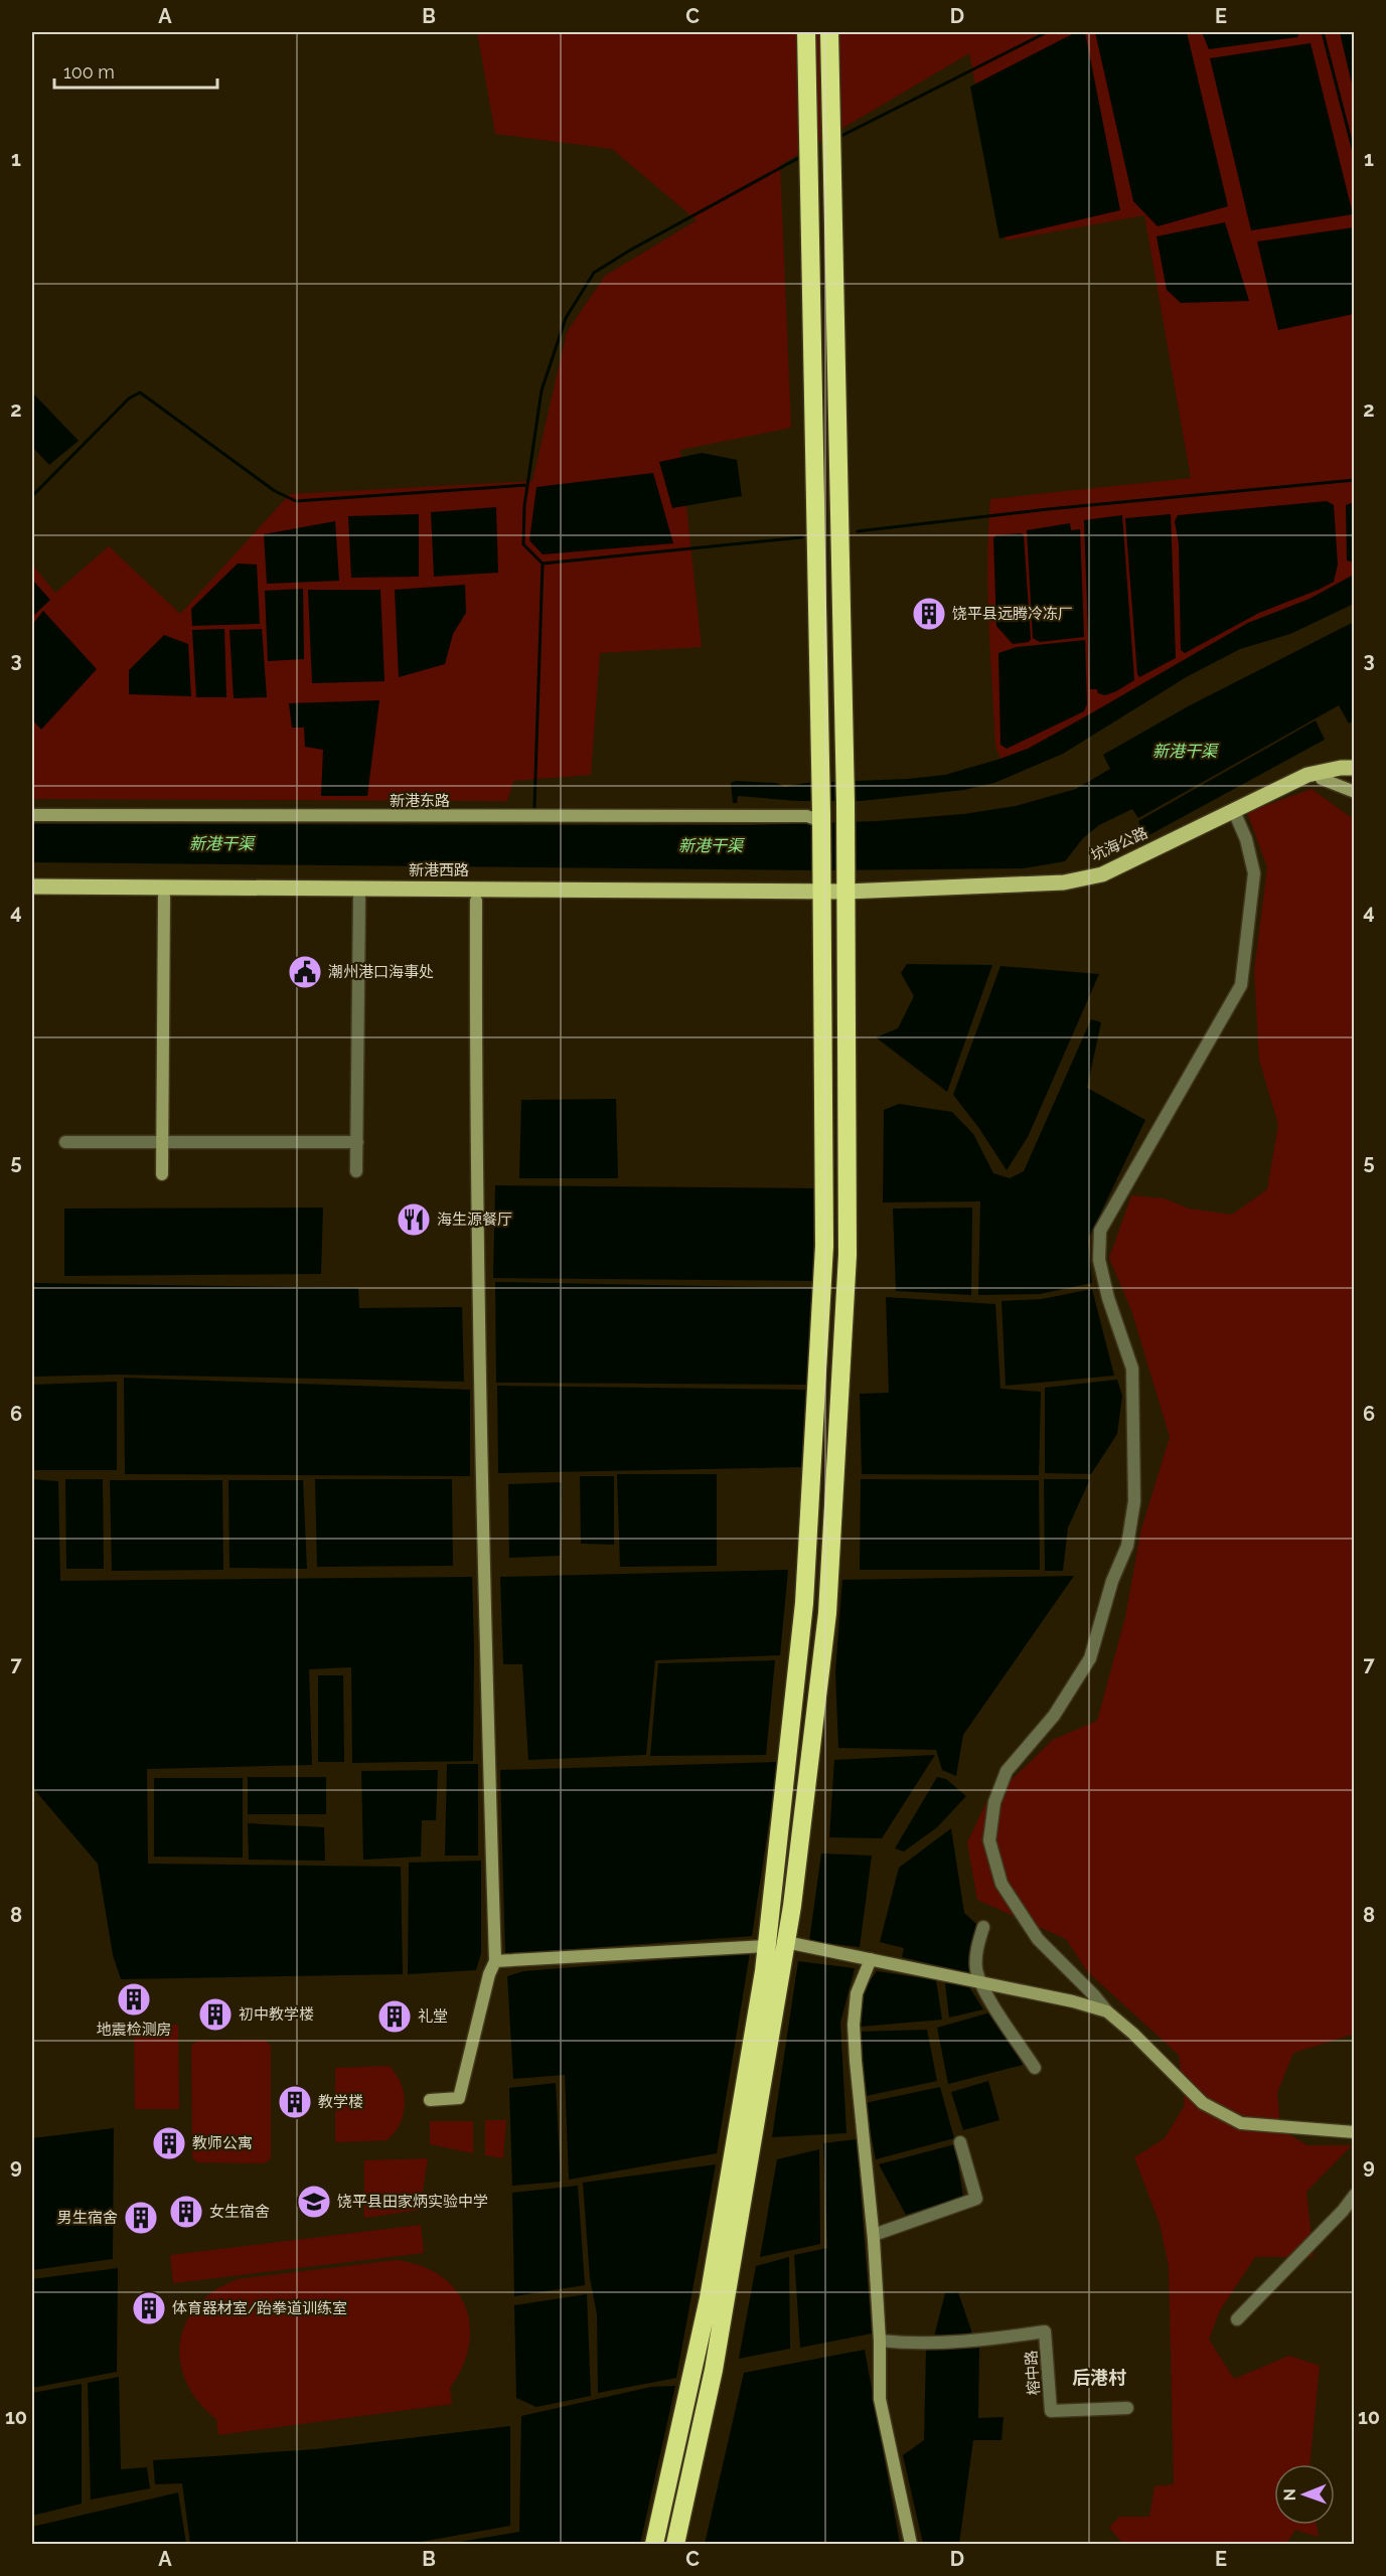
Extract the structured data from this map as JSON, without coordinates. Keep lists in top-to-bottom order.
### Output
{
  "streets": {
    "main road": ["坑海公路", "新港西路"],
    "street": ["新港东路", "榕中路"]
  },
  "crossings": [
    ["坑海公路", "新港西路"]
  ],
  "districts": ["后港村"],
  "water": ["新港干渠"],
  "places": {
    "building": [
      "饶平县远腾冷冻厂",
      "地震检测房",
      "初中教学楼",
      "礼堂",
      "教学楼",
      "教师公寓",
      "女生宿舍",
      "男生宿舍",
      "体育器材室/跆拳道训练室"
    ],
    "public building": ["潮州港口海事处"],
    "restaurant": ["海生源餐厅"],
    "school or university": ["饶平县田家炳实验中学"]
  },
  "scale_bar": "100 m",
  "north": "left",
  "grid": {
    "columns": [
      "A",
      "B",
      "C",
      "D",
      "E"
    ],
    "rows": [
      "1",
      "2",
      "3",
      "4",
      "5",
      "6",
      "7",
      "8",
      "9",
      "10"
    ]
  }
}
